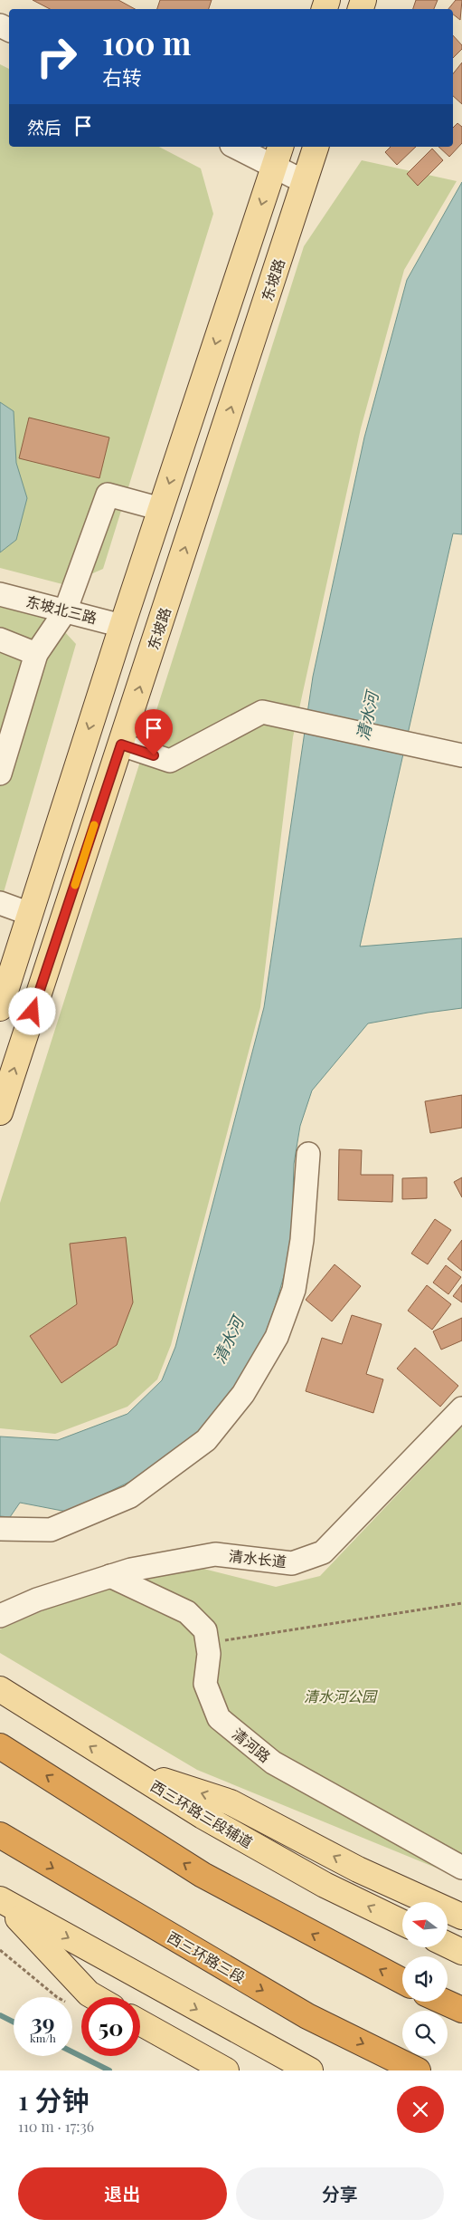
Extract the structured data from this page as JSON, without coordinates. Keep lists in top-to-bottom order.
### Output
{
  "streets": {
    "highway": ["西三环路三段"],
    "main road": ["东坡路", "西三环路三段辅道"],
    "street": ["东坡北三路", "清水长道", "清河路"]
  },
  "crossings": [
    ["清水长道", "清河路"]
  ],
  "water": ["清水河"],
  "parks": ["清水河公园"],
  "north": "left",
  "page": {
    "turn": ["100 m", "右转"],
    "then": "然后",
    "speed": "39 km/h",
    "limit": "50",
    "heading": ["1 分钟", "110 m · 17:36"],
    "buttons": ["退出", "分享"]
  }
}
